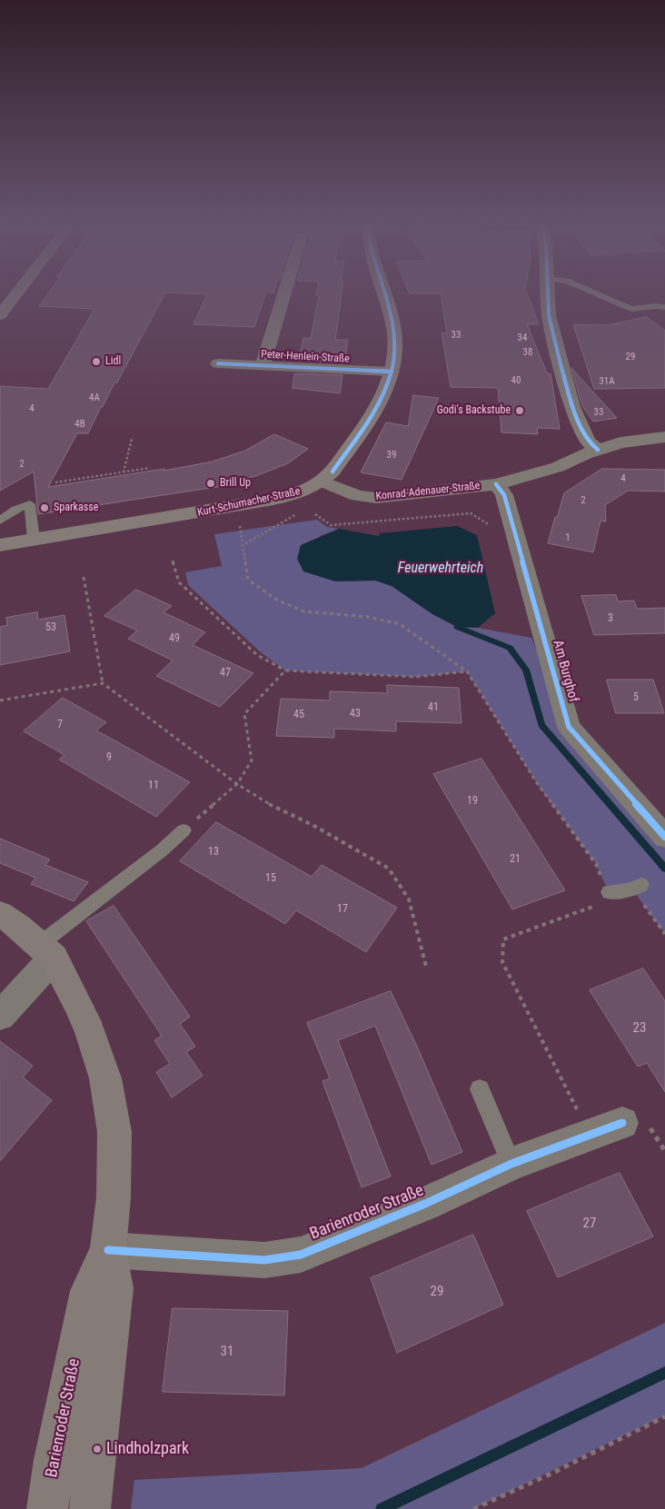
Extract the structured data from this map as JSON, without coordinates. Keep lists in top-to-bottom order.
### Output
{
  "streets": {
    "main road": ["Kurt-Schumacher-Straße", "Barienroder Straße"],
    "street": ["Peter-Henlein-Straße", "Konrad-Adenauer-Straße", "Am Burghof"]
  },
  "crossings": [
    ["Peter-Henlein-Straße", "Kurt-Schumacher-Straße"],
    ["Konrad-Adenauer-Straße", "Kurt-Schumacher-Straße"],
    ["Konrad-Adenauer-Straße", "Am Burghof"]
  ],
  "water": ["Feuerwehrteich"],
  "places": [
    "Lidl",
    "Godi's Backstube",
    "Brill Up",
    "Sparkasse",
    "Lindholzpark"
  ],
  "house_numbers": [
    "33",
    "34",
    "38",
    "29",
    "40",
    "31A",
    "4A",
    "4",
    "33",
    "4B",
    "39",
    "2",
    "4",
    "2",
    "1",
    "3",
    "53",
    "49",
    "47",
    "5",
    "41",
    "43",
    "45",
    "7",
    "9",
    "11",
    "19",
    "13",
    "21",
    "15",
    "17",
    "23",
    "27",
    "29",
    "31"
  ]
}
